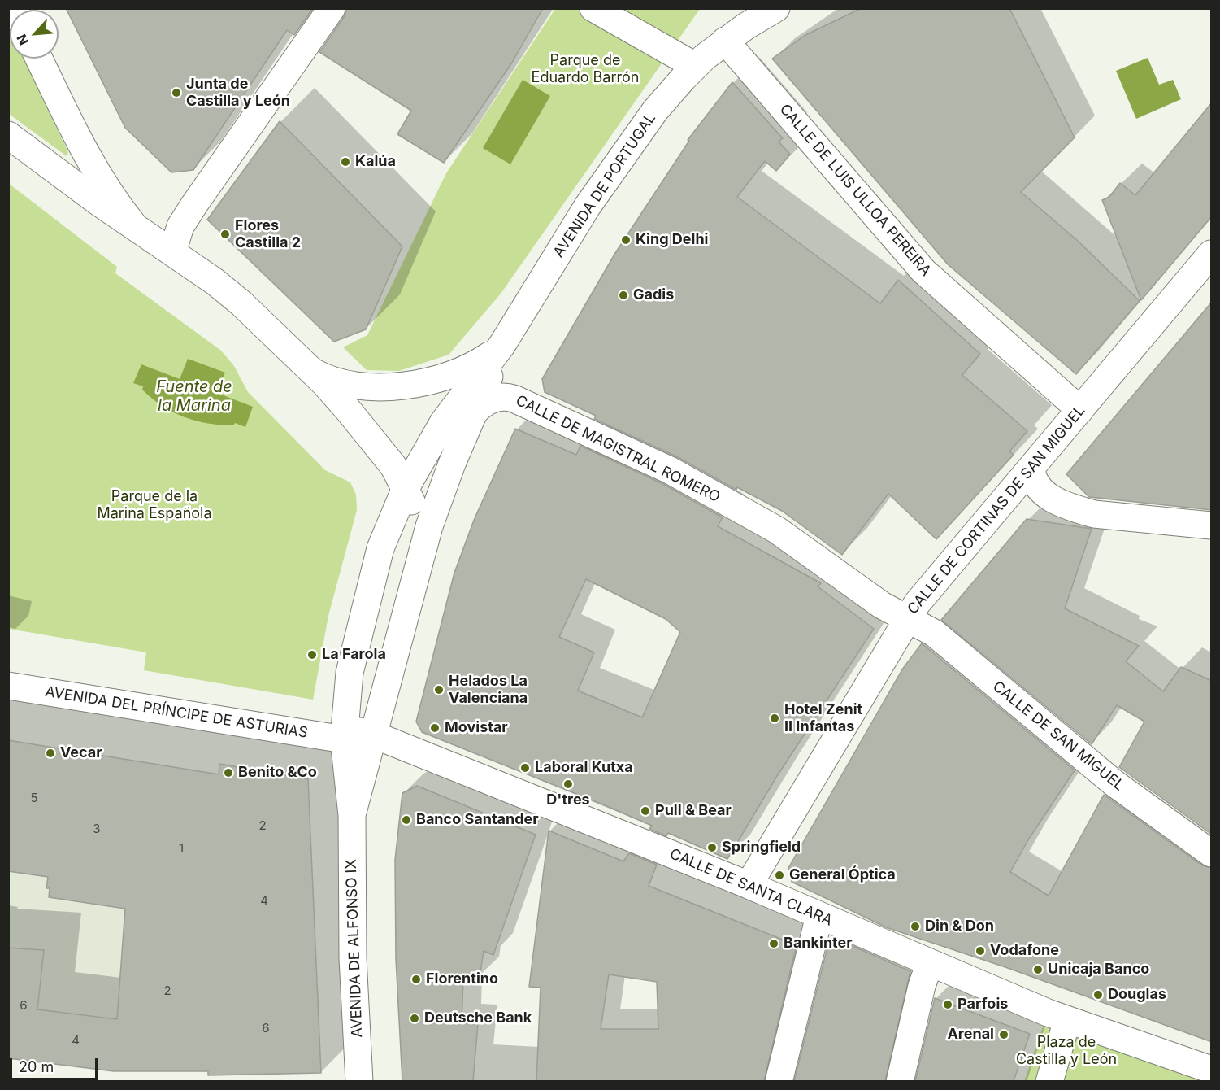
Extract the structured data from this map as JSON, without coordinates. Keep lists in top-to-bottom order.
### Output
{
  "streets": {
    "street": [
      "AVENIDA DE PORTUGAL",
      "CALLE DE LUIS ULLOA PEREIRA",
      "CALLE DE MAGISTRAL ROMERO",
      "CALLE DE CORTINAS DE SAN MIGUEL",
      "AVENIDA DEL PRÍNCIPE DE ASTURIAS",
      "CALLE DE SAN MIGUEL",
      "CALLE DE SANTA CLARA",
      "AVENIDA DE ALFONSO IX"
    ]
  },
  "crossings": [
    ["AVENIDA DE PORTUGAL", "CALLE DE LUIS ULLOA PEREIRA"],
    ["AVENIDA DE PORTUGAL", "CALLE DE MAGISTRAL ROMERO"],
    ["AVENIDA DE PORTUGAL", "AVENIDA DEL PRÍNCIPE DE ASTURIAS"],
    ["AVENIDA DE PORTUGAL", "AVENIDA DE ALFONSO IX"],
    ["CALLE DE LUIS ULLOA PEREIRA", "CALLE DE CORTINAS DE SAN MIGUEL"],
    ["CALLE DE MAGISTRAL ROMERO", "CALLE DE CORTINAS DE SAN MIGUEL"],
    ["CALLE DE MAGISTRAL ROMERO", "CALLE DE SAN MIGUEL"],
    ["CALLE DE CORTINAS DE SAN MIGUEL", "CALLE DE SAN MIGUEL"],
    ["CALLE DE CORTINAS DE SAN MIGUEL", "CALLE DE SANTA CLARA"],
    ["AVENIDA DEL PRÍNCIPE DE ASTURIAS", "AVENIDA DE ALFONSO IX"],
    ["CALLE DE SANTA CLARA", "AVENIDA DE ALFONSO IX"]
  ],
  "water": ["Fuente de la Marina"],
  "parks": ["Parque de Eduardo Barrón", "Parque de la Marina Española", "Plaza de Castilla y León"],
  "places": [
    "Junta de Castilla y León",
    "Kalúa",
    "Flores Castilla 2",
    "King Delhi",
    "Gadis",
    "La Farola",
    "Helados La Valenciana",
    "Hotel Zenit II Infantas",
    "Movistar",
    "Vecar",
    "Laboral Kutxa",
    "Benito &Co",
    "D'tres",
    "Pull & Bear",
    "Banco Santander",
    "Springfield",
    "General Óptica",
    "Din & Don",
    "Bankinter",
    "Vodafone",
    "Unicaja Banco",
    "Florentino",
    "Douglas",
    "Parfois",
    "Deutsche Bank",
    "Arenal"
  ],
  "house_numbers": [
    "5",
    "2",
    "3",
    "1",
    "4",
    "2",
    "6",
    "6",
    "4"
  ],
  "scale_bar": "20 m",
  "north": "bottom left"
}
